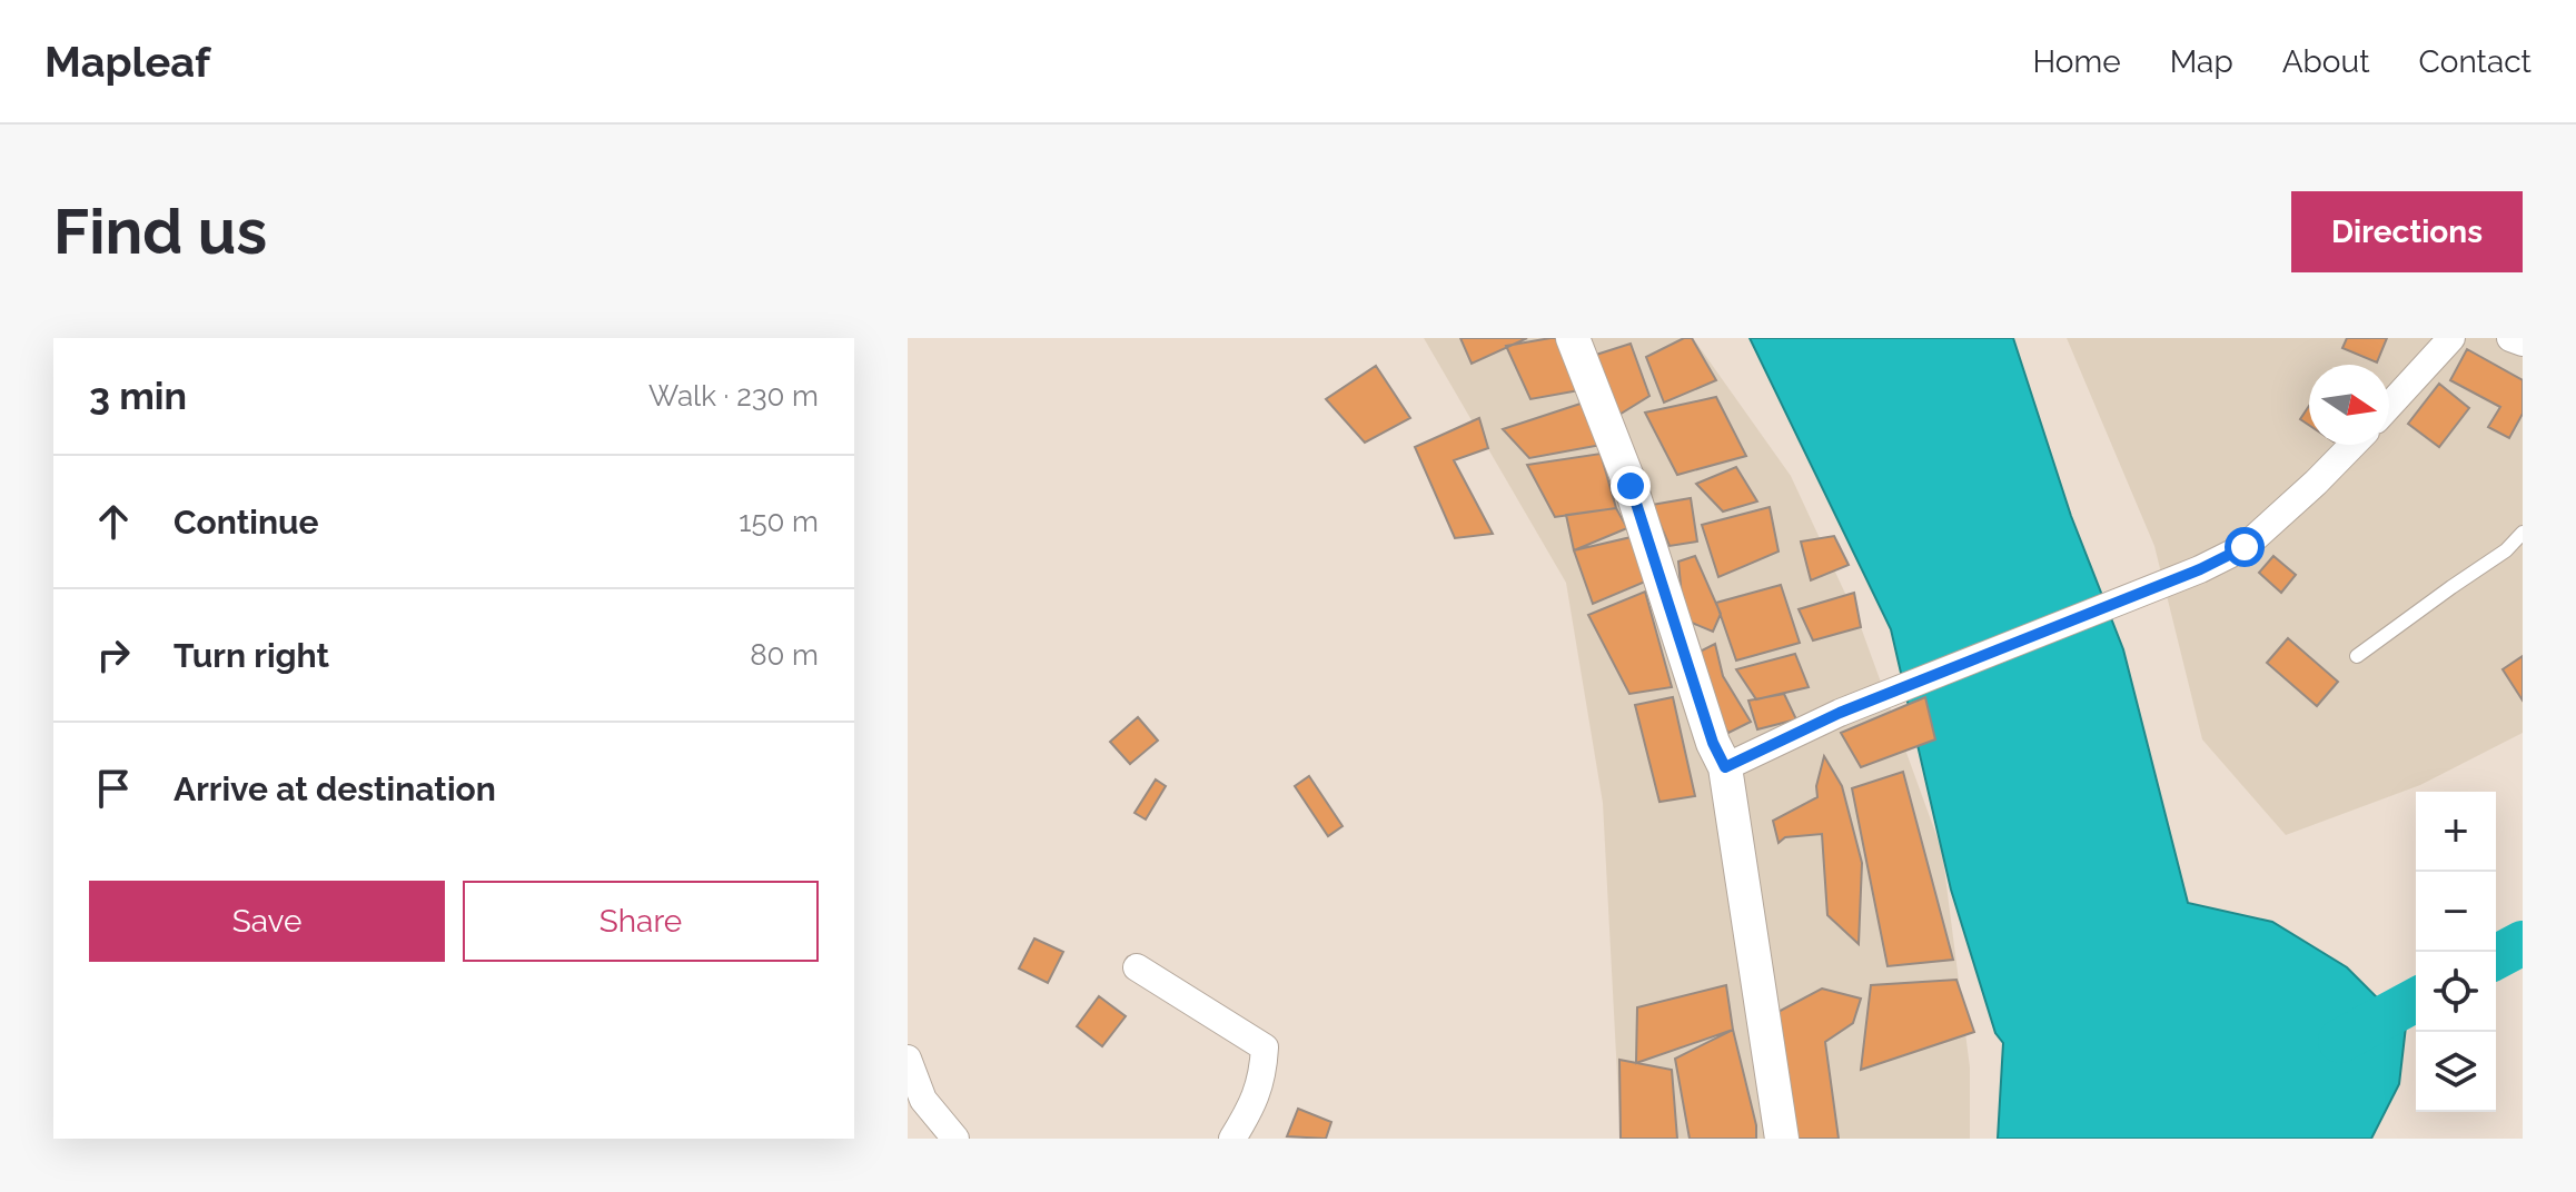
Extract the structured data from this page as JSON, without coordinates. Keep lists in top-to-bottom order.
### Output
{
  "north": "right",
  "page": {
    "header": "Mapleaf",
    "nav": [
      "Home",
      "Map",
      "About",
      "Contact"
    ],
    "buttons": [
      "Directions",
      ["Save", "Share"]
    ],
    "title": "Find us",
    "heading": ["3 min", "Walk · 230 m"],
    "list": [
      ["Continue", "150 m"],
      ["Turn right", "80 m"],
      "Arrive at destination"
    ],
    "map_buttons": ["+", "−"]
  }
}
